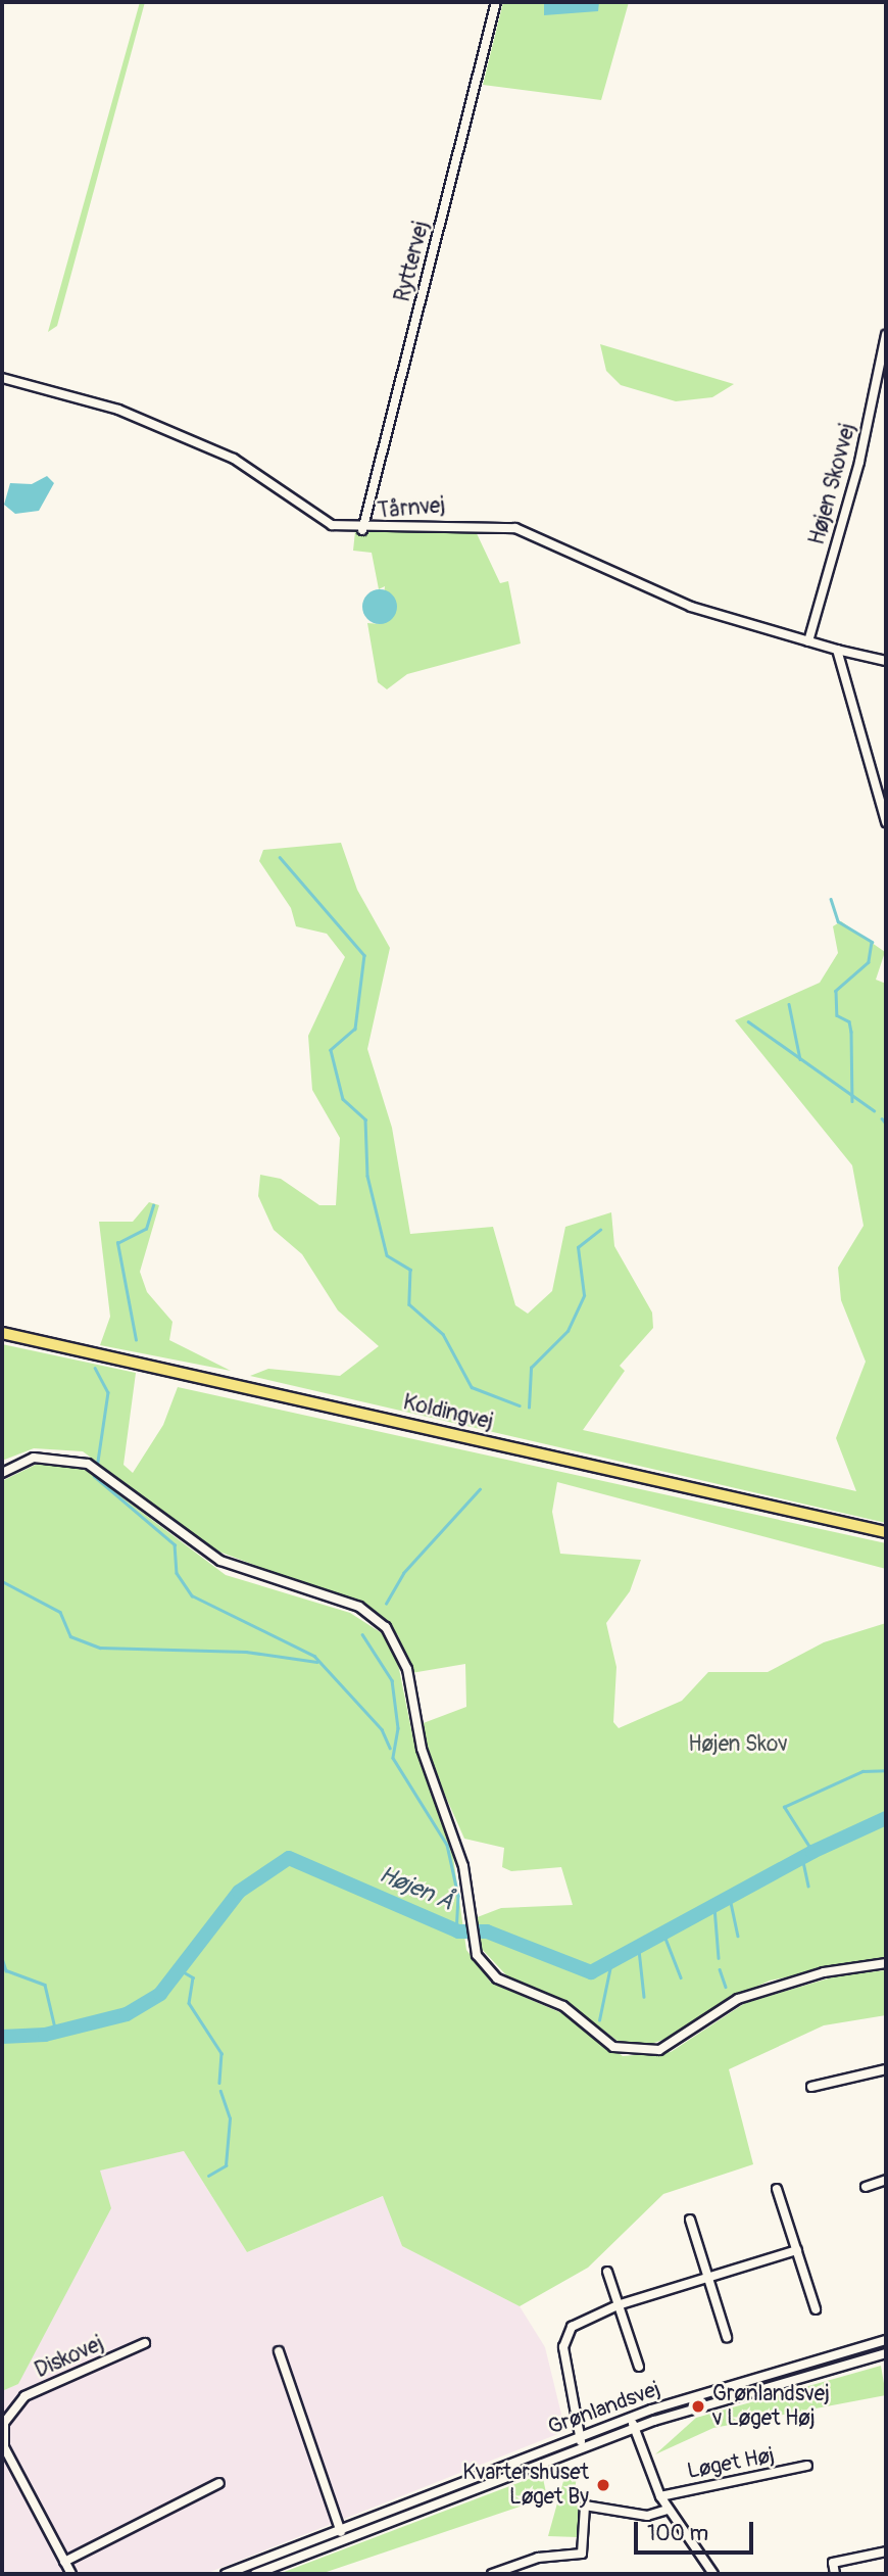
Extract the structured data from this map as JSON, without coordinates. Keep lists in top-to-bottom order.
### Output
{
  "streets": {
    "main road": ["Koldingvej"],
    "street": [
      "Ryttervej",
      "Højen Skovvej",
      "Tårnvej",
      "Diskovej",
      "Grønlandsvej",
      "Løget Høj"
    ]
  },
  "crossings": [
    ["Ryttervej", "Tårnvej"],
    ["Højen Skovvej", "Tårnvej"],
    ["Grønlandsvej", "Løget Høj"]
  ],
  "water": ["Højen Å"],
  "parks": ["Højen Skov"],
  "places": ["Grønlandsvej v Løget Høj", "Kvartershuset Løget By"],
  "scale_bar": "100 m"
}
